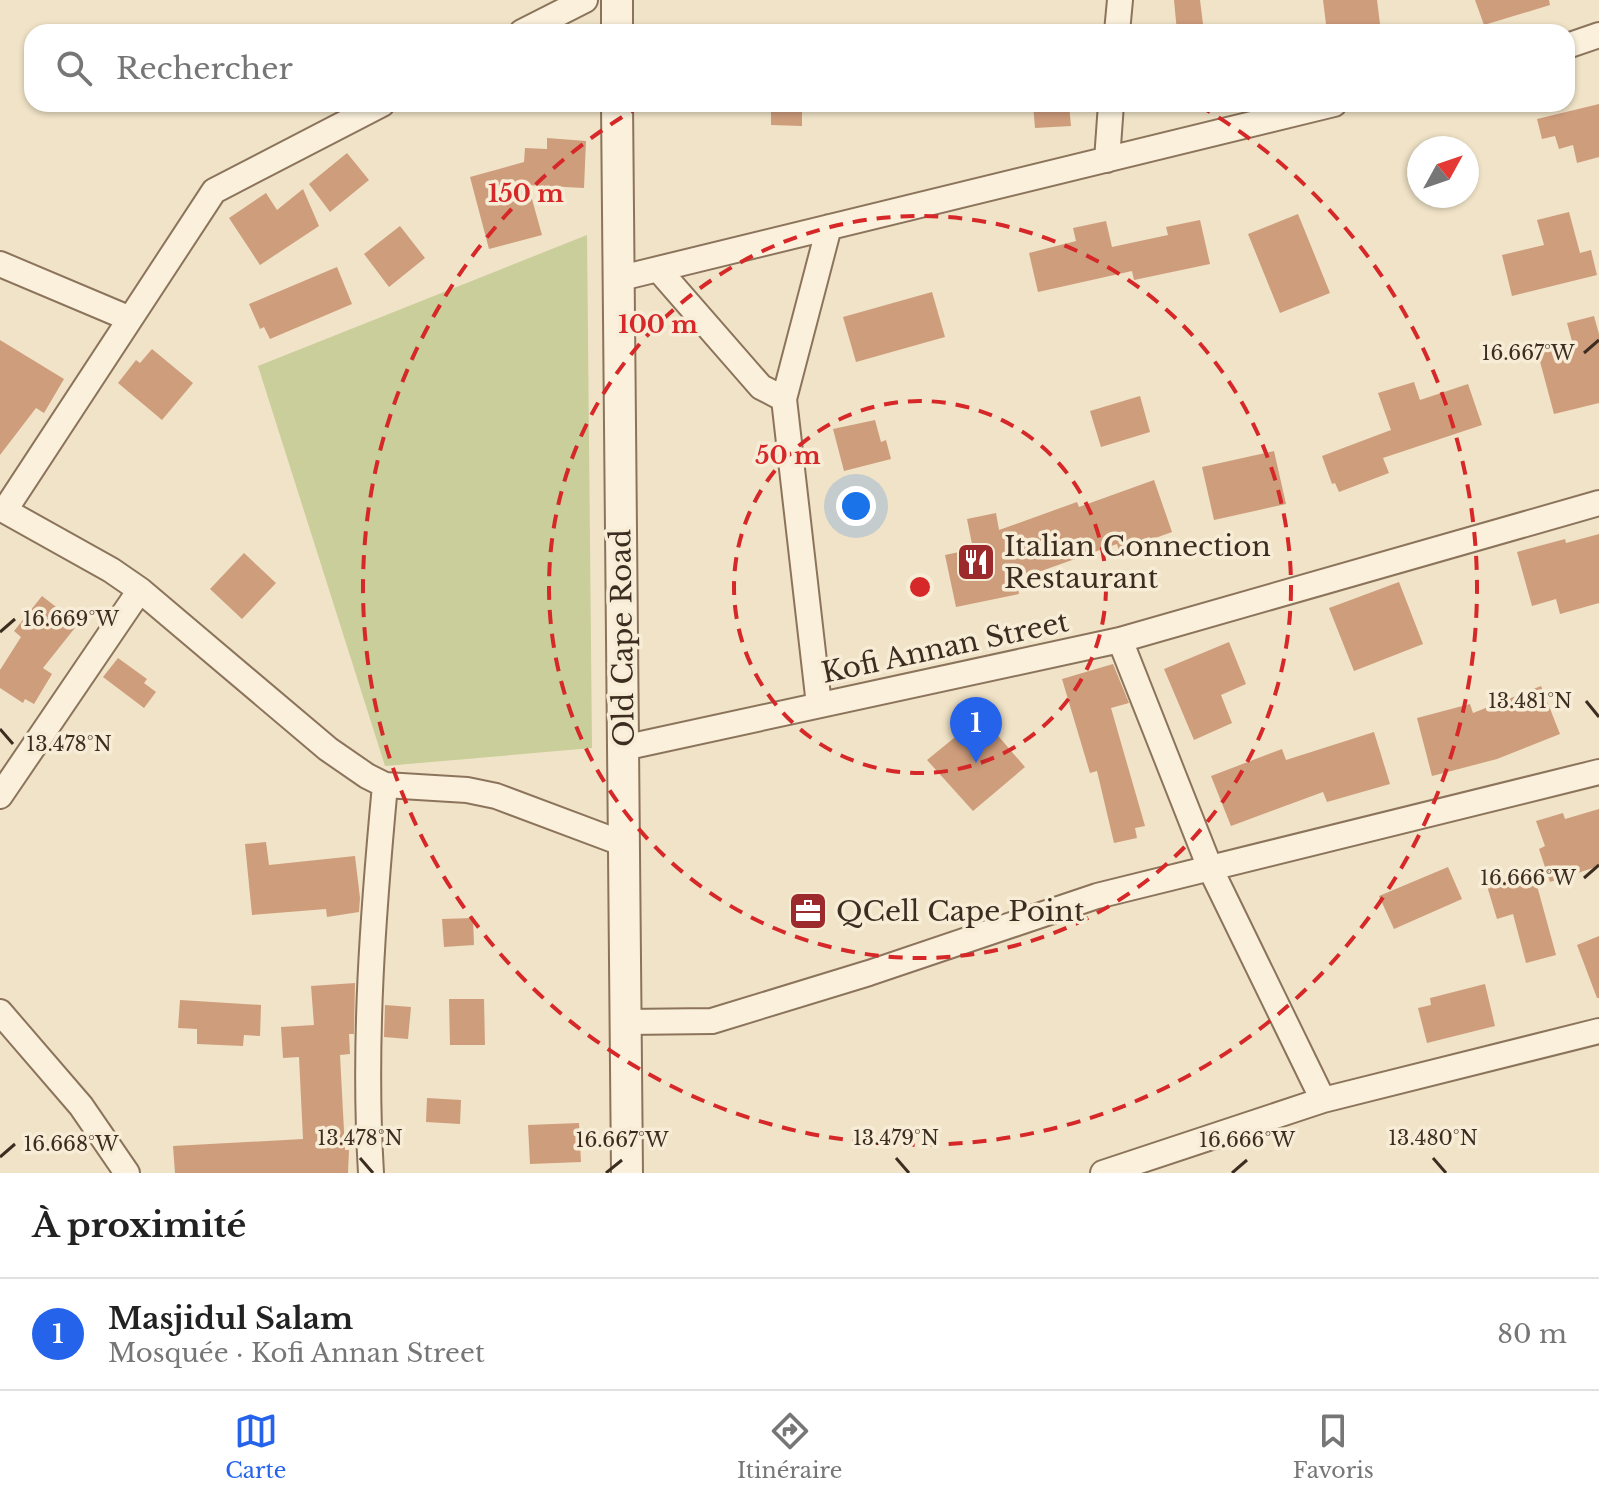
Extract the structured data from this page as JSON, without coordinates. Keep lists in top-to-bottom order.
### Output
{
  "streets": {
    "street": ["Old Cape Road", "Kofi Annan Street"]
  },
  "crossings": [
    ["Old Cape Road", "Kofi Annan Street"]
  ],
  "places": {
    "restaurant": ["Italian Connection Restaurant"],
    "office": ["QCell Cape Point"]
  },
  "north": "top right",
  "page": {
    "search": "Rechercher",
    "pins": "1",
    "heading": "À proximité",
    "list": [
      {
        "mark": "1",
        "name": "Masjidul Salam",
        "note": "Mosquée · Kofi Annan Street",
        "value": "80 m"
      }
    ],
    "nav": ["Carte", "Itinéraire", "Favoris"]
  },
  "coordinates": [
    "16.667°W",
    "16.669°W",
    "13.481°N",
    "13.478°N",
    "16.666°W",
    "13.479°N",
    "13.480°N",
    "16.668°W"
  ],
  "rings": ["150 m", "100 m", "50 m"]
}
